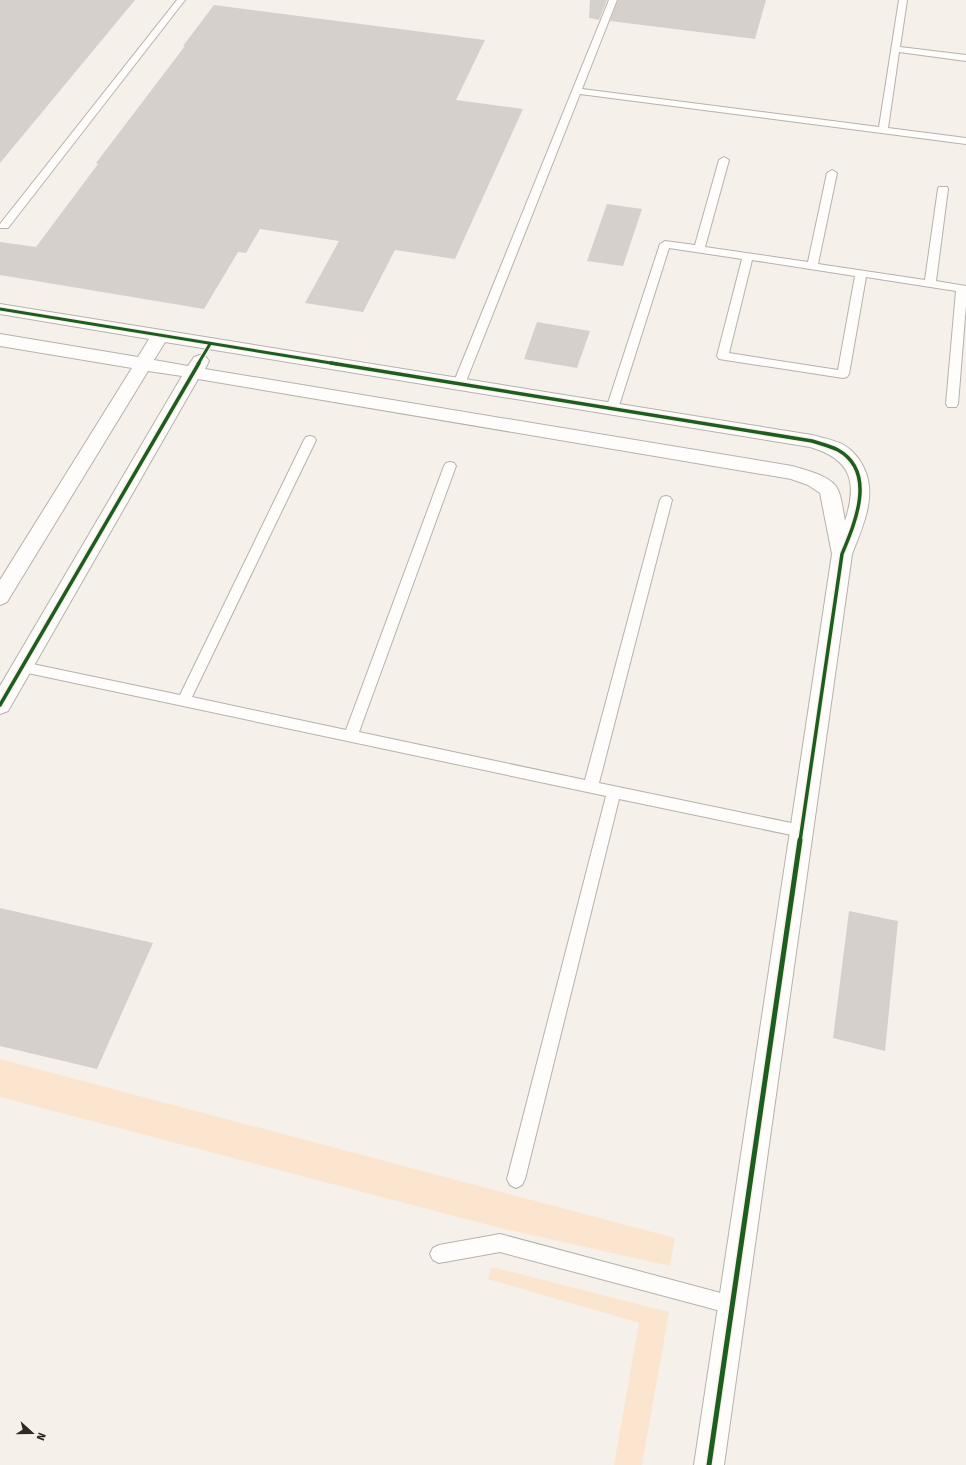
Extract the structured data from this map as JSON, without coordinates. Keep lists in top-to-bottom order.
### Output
{
  "north": "right"
}
